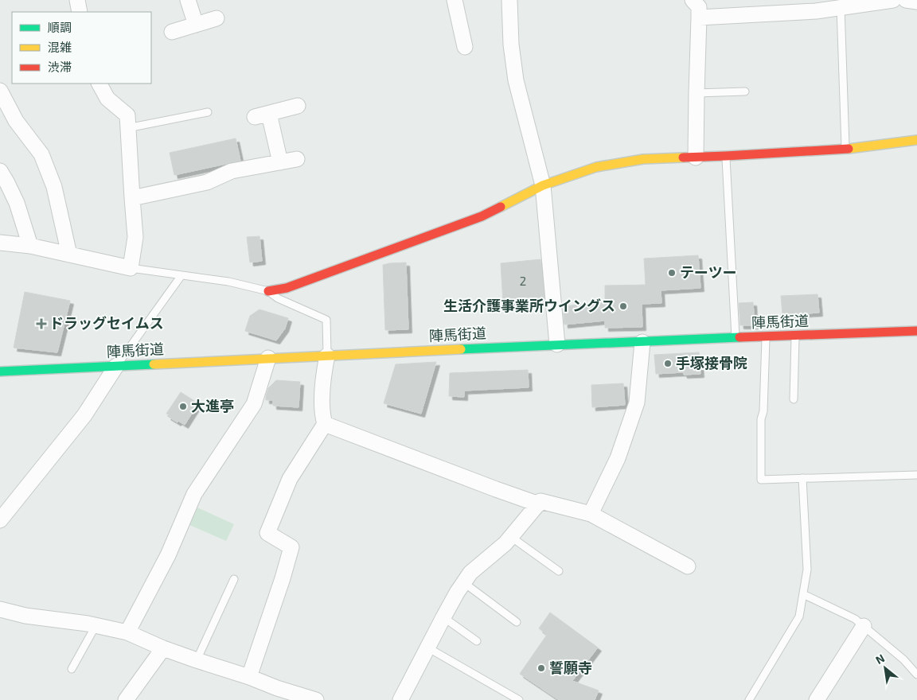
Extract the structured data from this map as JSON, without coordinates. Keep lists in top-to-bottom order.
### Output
{
  "streets": {
    "main road": ["陣馬街道"]
  },
  "places": {
    "other": [
      "テーツー",
      "生活介護事業所ウイングス",
      "手塚接骨院",
      "大進亭",
      "誓願寺"
    ],
    "health": ["ドラッグセイムス"]
  },
  "house_numbers": ["2"],
  "legend": ["順調", "混雑", "渋滞"],
  "north": "top left"
}
